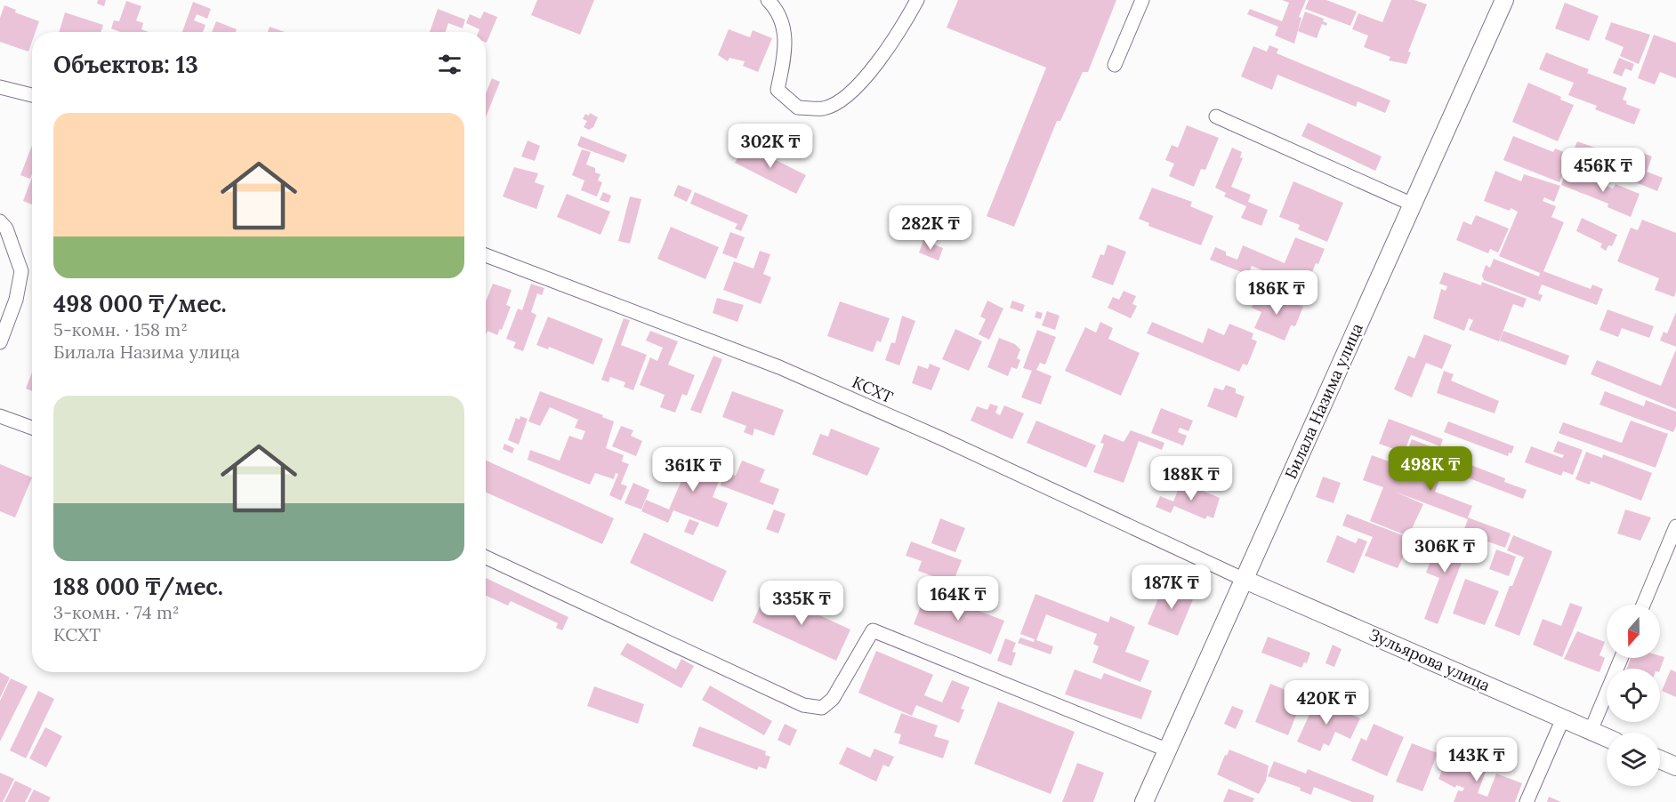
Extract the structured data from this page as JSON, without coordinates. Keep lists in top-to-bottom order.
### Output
{
  "streets": {
    "street": ["КСХТ", "Билала Назима улица", "Зульярова улица"]
  },
  "crossings": [
    ["КСХТ", "Билала Назима улица"],
    ["КСХТ", "Зульярова улица"],
    ["Билала Назима улица", "Зульярова улица"]
  ],
  "north": "bottom",
  "page": {
    "heading": "Объектов: 13",
    "list": [
      {
        "name": "498 000 ₸/мес.",
        "note": "5-комн. · 158 m² · Билала Назима улица"
      },
      {
        "name": "188 000 ₸/мес.",
        "note": "3-комн. · 74 m² · КСХТ"
      }
    ],
    "price": [
      "302K ₸",
      "456K ₸",
      "282K ₸",
      "186K ₸",
      "498K ₸",
      "361K ₸",
      "188K ₸",
      "306K ₸",
      "187K ₸",
      "164K ₸",
      "335K ₸",
      "420K ₸",
      "143K ₸"
    ]
  }
}
